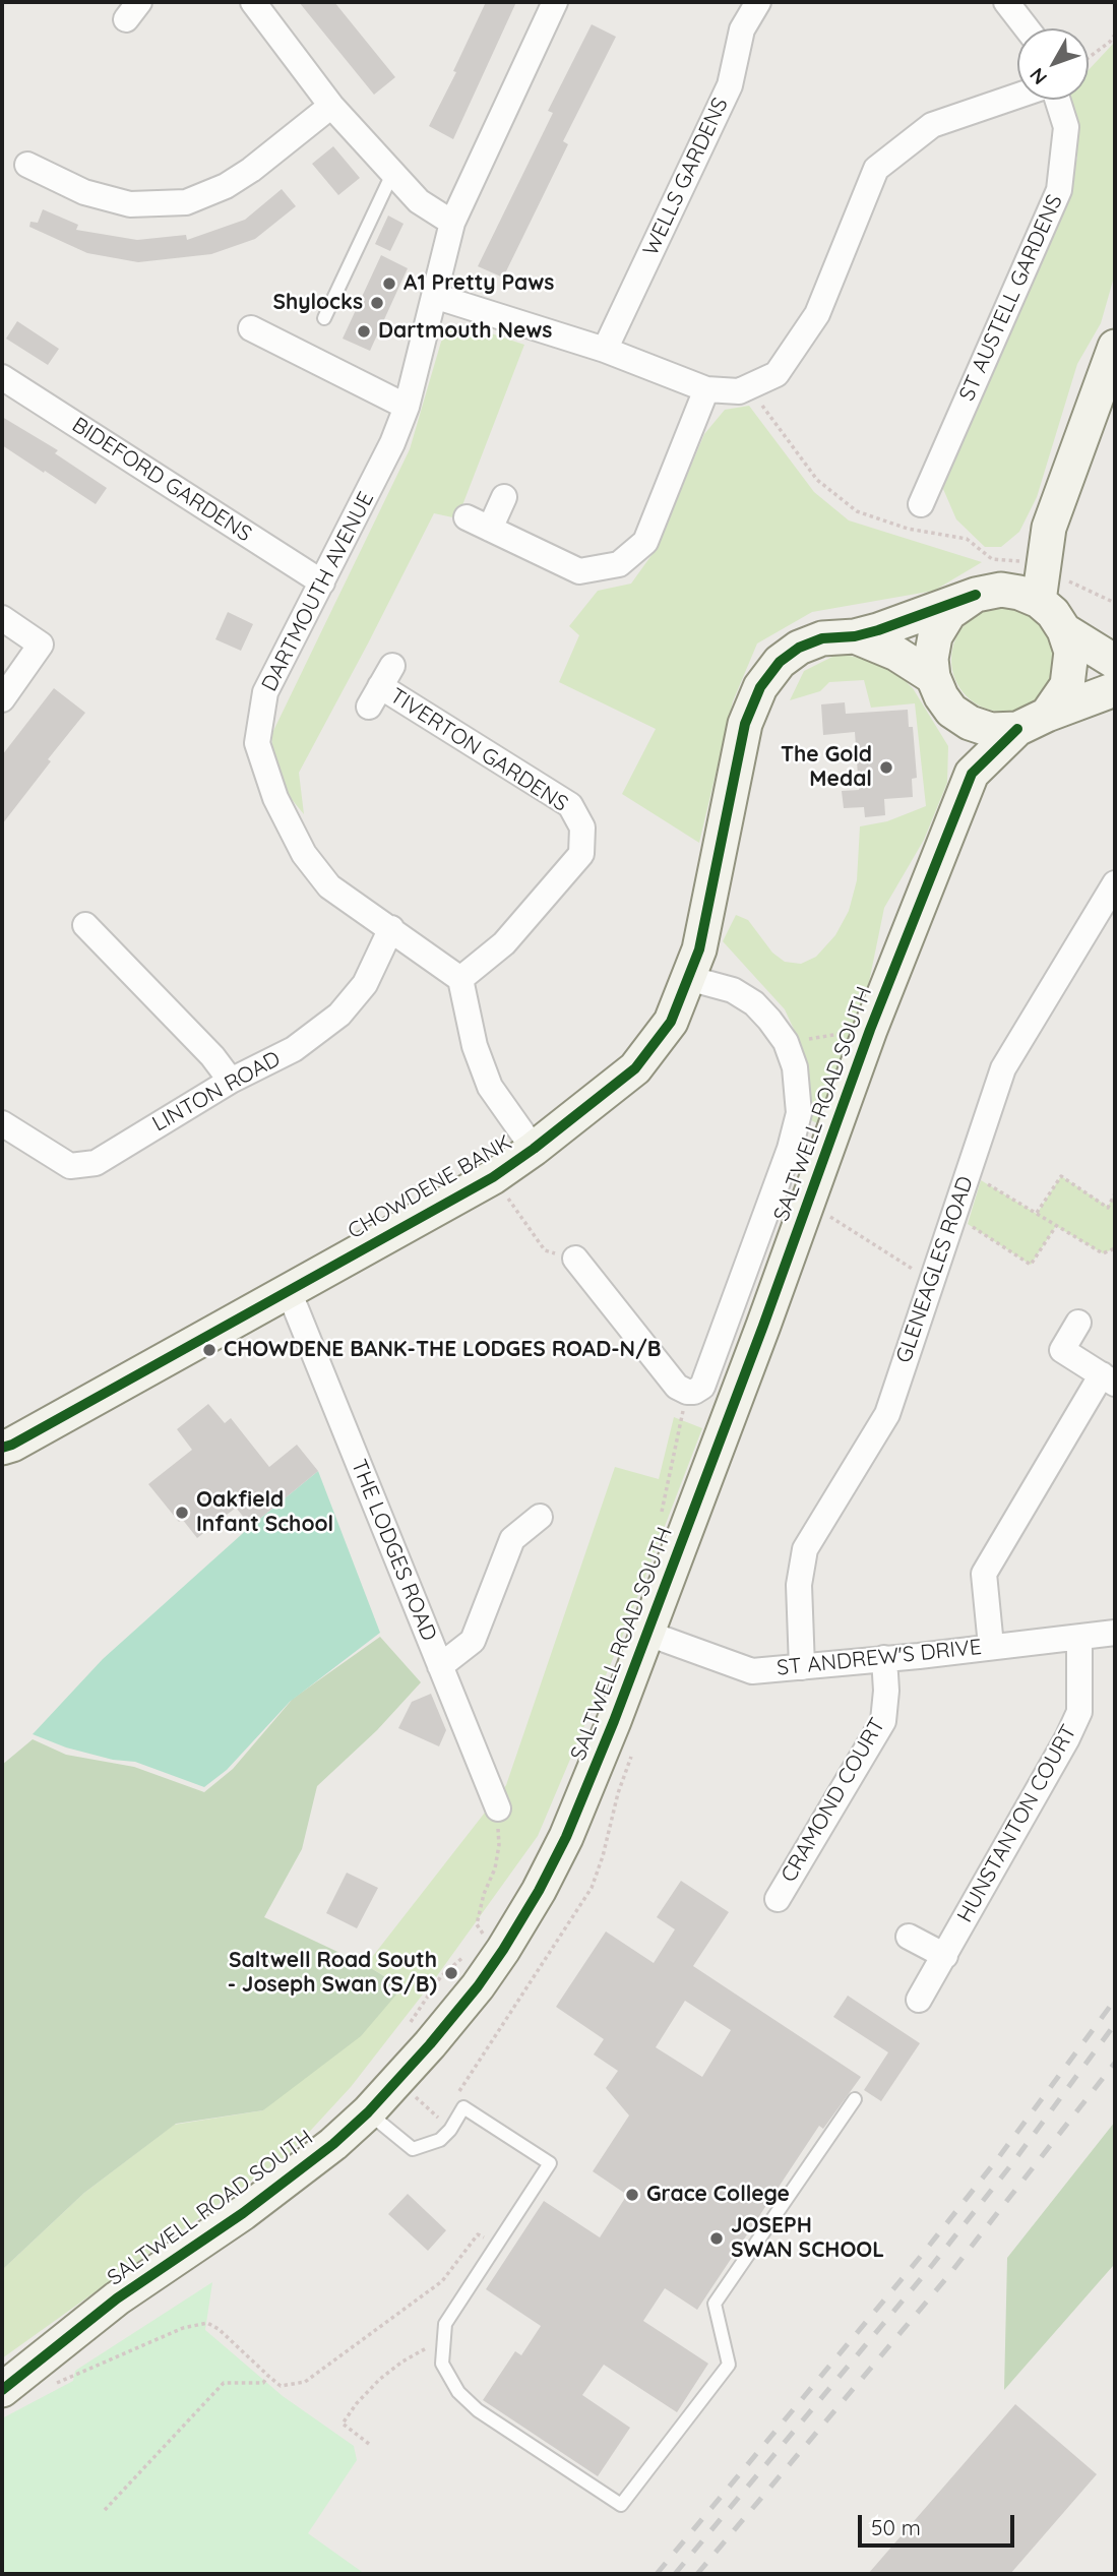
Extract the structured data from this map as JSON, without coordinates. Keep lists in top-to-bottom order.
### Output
{
  "streets": {
    "street": [
      "WELLS GARDENS",
      "ST AUSTELL GARDENS",
      "BIDEFORD GARDENS",
      "DARTMOUTH AVENUE",
      "TIVERTON GARDENS",
      "LINTON ROAD",
      "SALTWELL ROAD SOUTH",
      "CHOWDENE BANK",
      "GLENEAGLES ROAD",
      "THE LODGES ROAD",
      "ST ANDREW'S DRIVE",
      "CRAMOND COURT",
      "HUNSTANTON COURT"
    ]
  },
  "crossings": [
    ["BIDEFORD GARDENS", "DARTMOUTH AVENUE"],
    ["DARTMOUTH AVENUE", "TIVERTON GARDENS"],
    ["DARTMOUTH AVENUE", "LINTON ROAD"],
    ["SALTWELL ROAD SOUTH", "CHOWDENE BANK"],
    ["SALTWELL ROAD SOUTH", "ST ANDREW'S DRIVE"],
    ["CHOWDENE BANK", "THE LODGES ROAD"],
    ["GLENEAGLES ROAD", "ST ANDREW'S DRIVE"],
    ["ST ANDREW'S DRIVE", "CRAMOND COURT"],
    ["ST ANDREW'S DRIVE", "HUNSTANTON COURT"]
  ],
  "places": [
    "A1 Pretty Paws",
    "Shylocks",
    "Dartmouth News",
    "The Gold Medal",
    "CHOWDENE BANK-THE LODGES ROAD-N/B",
    "Oakfield Infant School",
    "Saltwell Road South - Joseph Swan (S/B)",
    "Grace College",
    "JOSEPH SWAN SCHOOL"
  ],
  "scale_bar": "50 m",
  "north": "bottom left"
}
